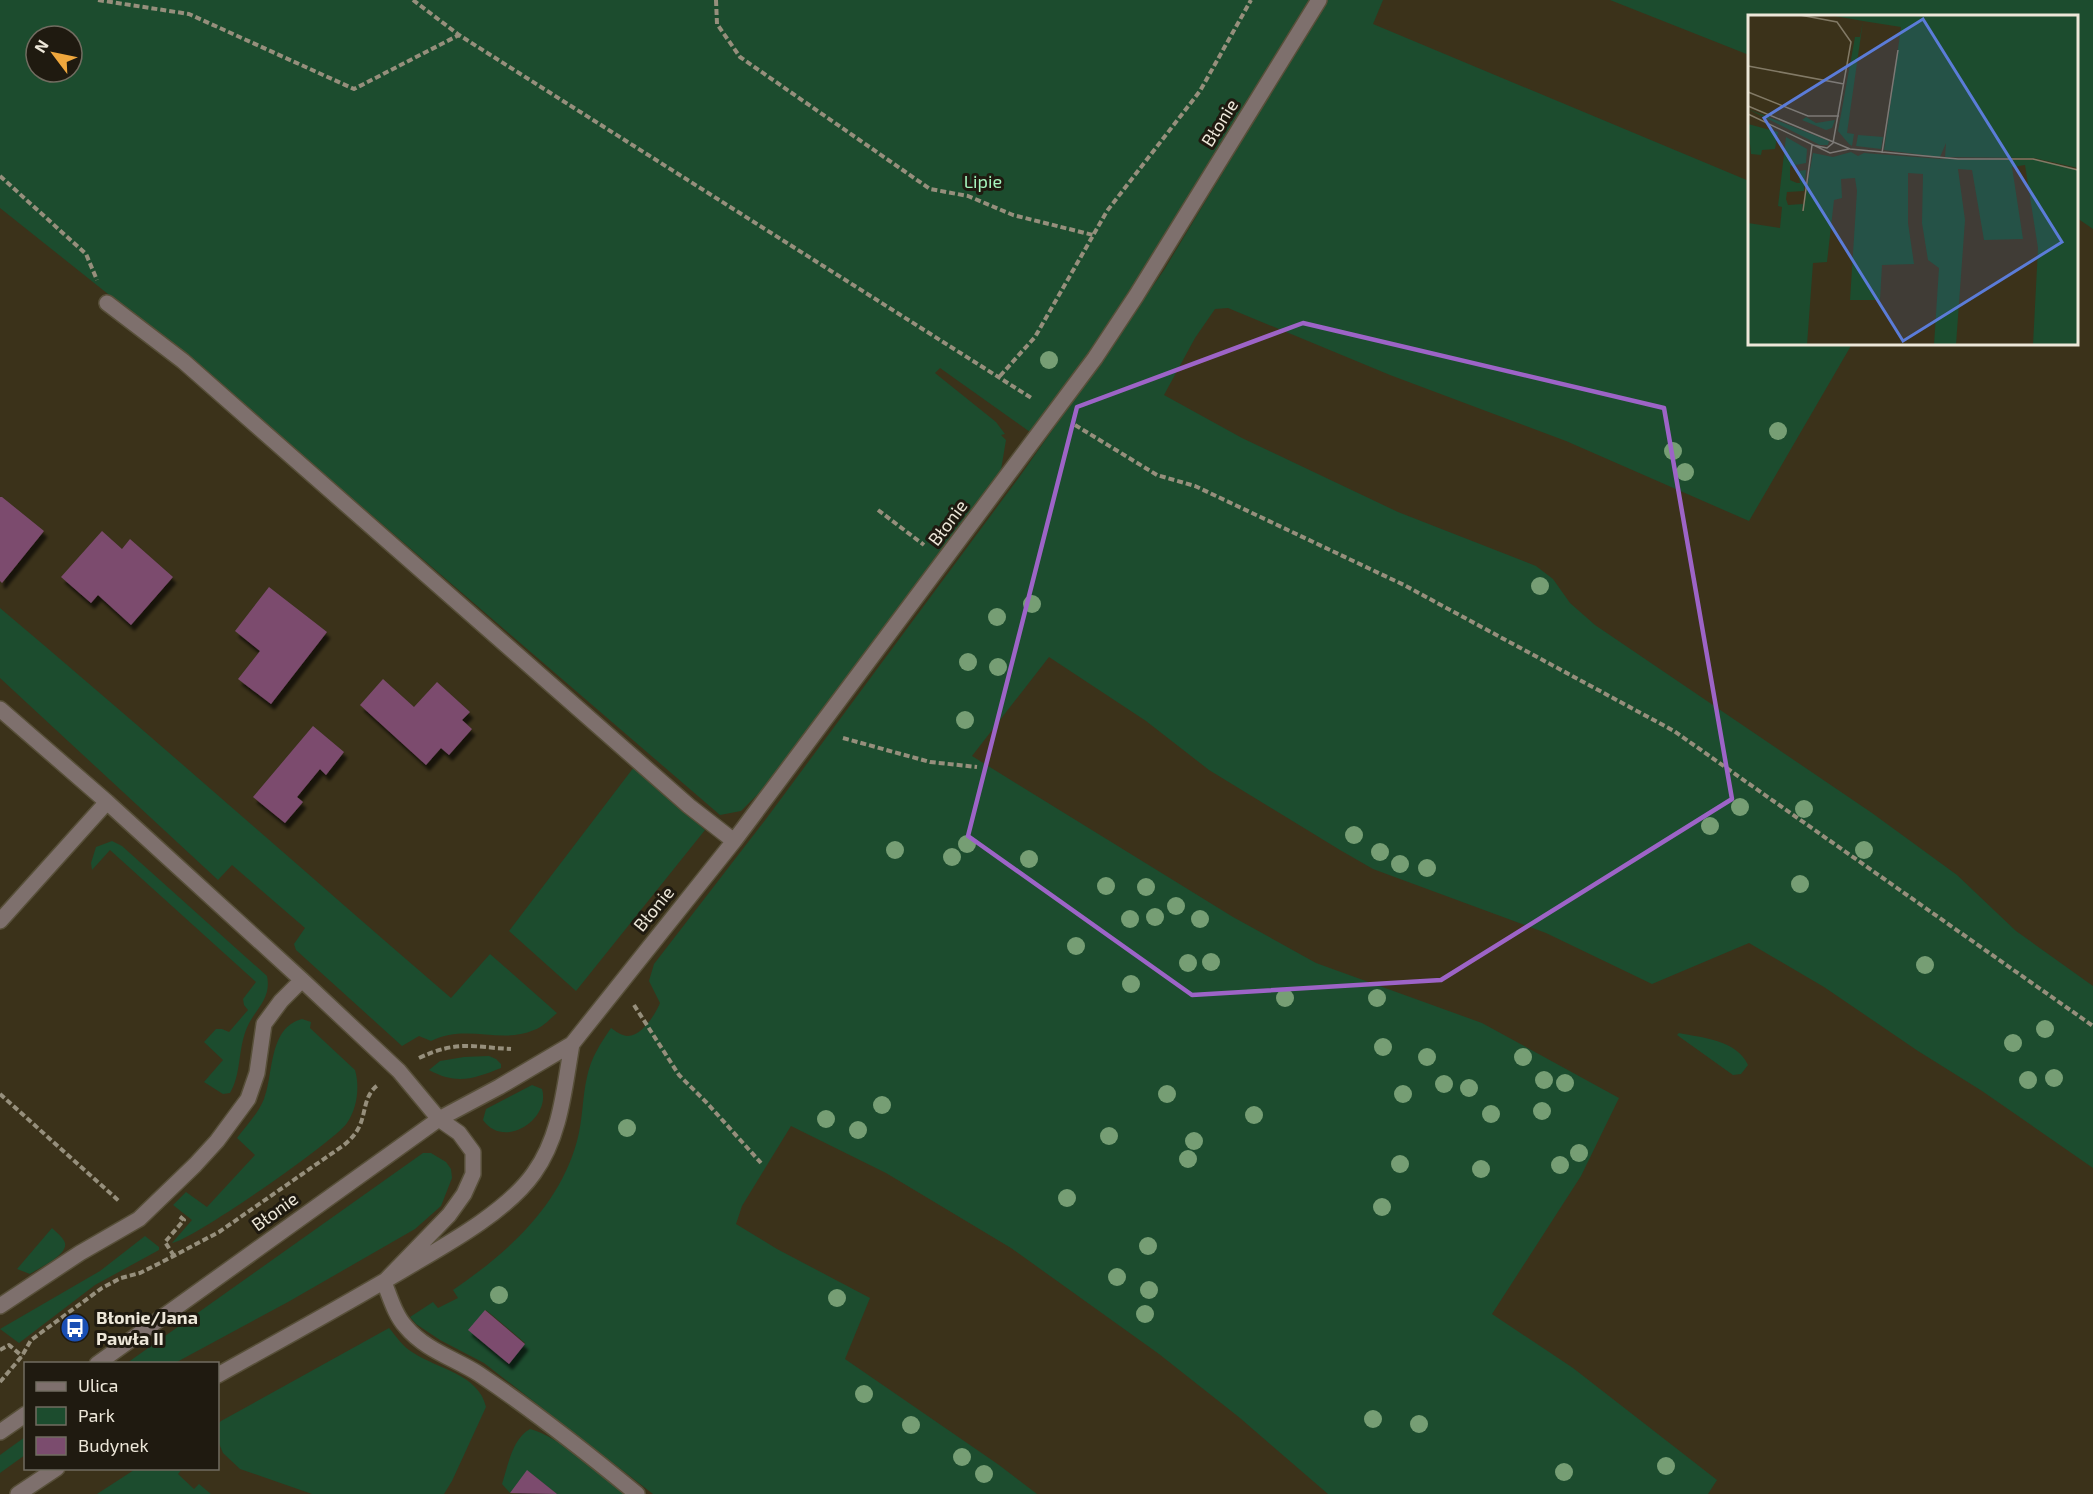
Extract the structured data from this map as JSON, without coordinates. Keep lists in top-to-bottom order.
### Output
{
  "streets": {
    "street": ["Błonie"]
  },
  "parks": ["Lipie"],
  "places": {
    "bus stop": ["Błonie/Jana Pawła II"]
  },
  "legend": ["Ulica", "Park", "Budynek"],
  "north": "top left"
}
